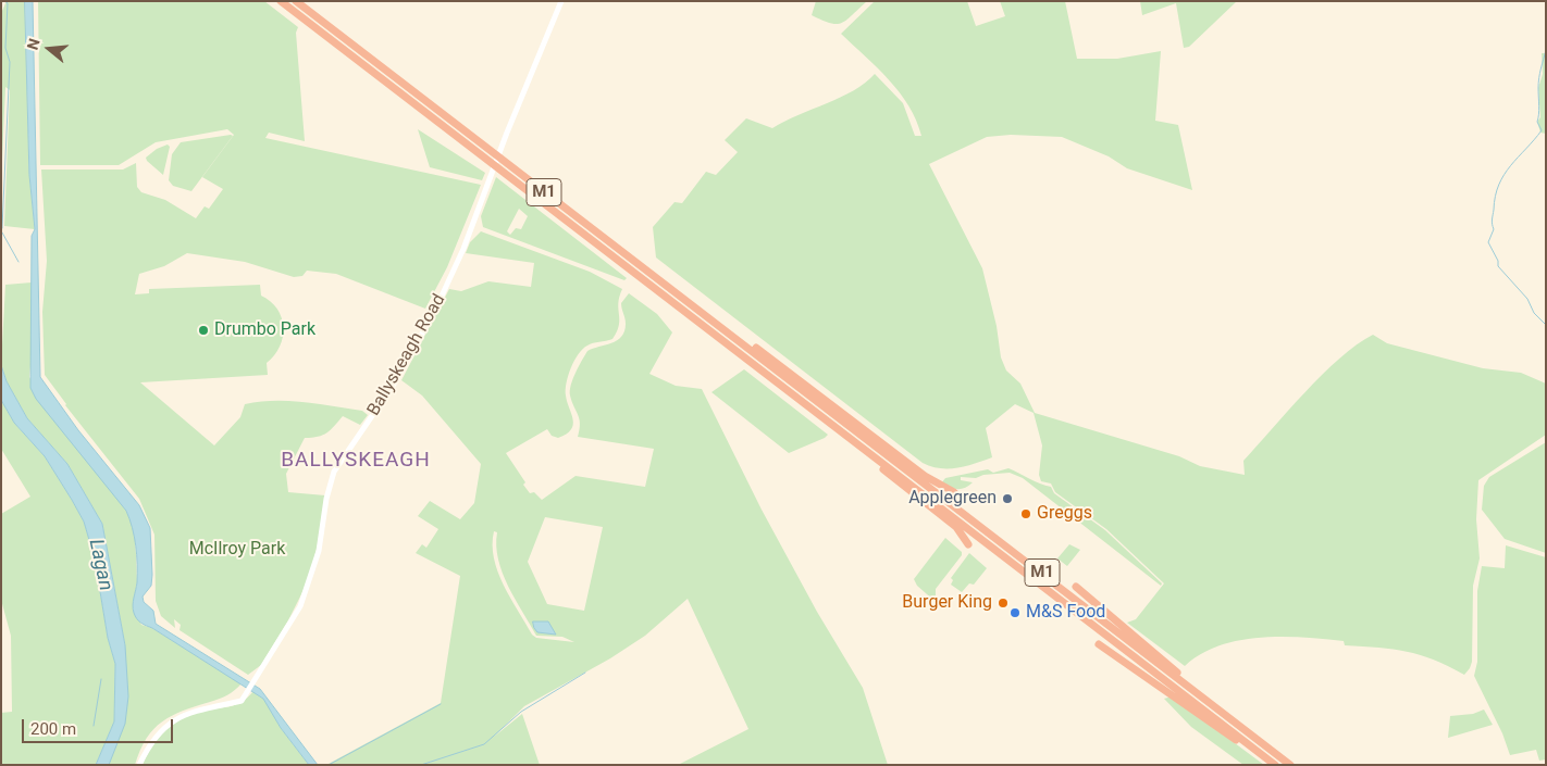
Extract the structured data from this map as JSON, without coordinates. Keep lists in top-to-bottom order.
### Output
{
  "streets": {
    "highway": ["M1"],
    "main road": ["Ballyskeagh Road"]
  },
  "districts": ["BALLYSKEAGH"],
  "water": ["Lagan"],
  "parks": ["McIlroy Park"],
  "places": [
    "Drumbo Park",
    "Applegreen",
    "Greggs",
    "Burger King",
    "M&S Food"
  ],
  "scale_bar": "200 m",
  "north": "left"
}
